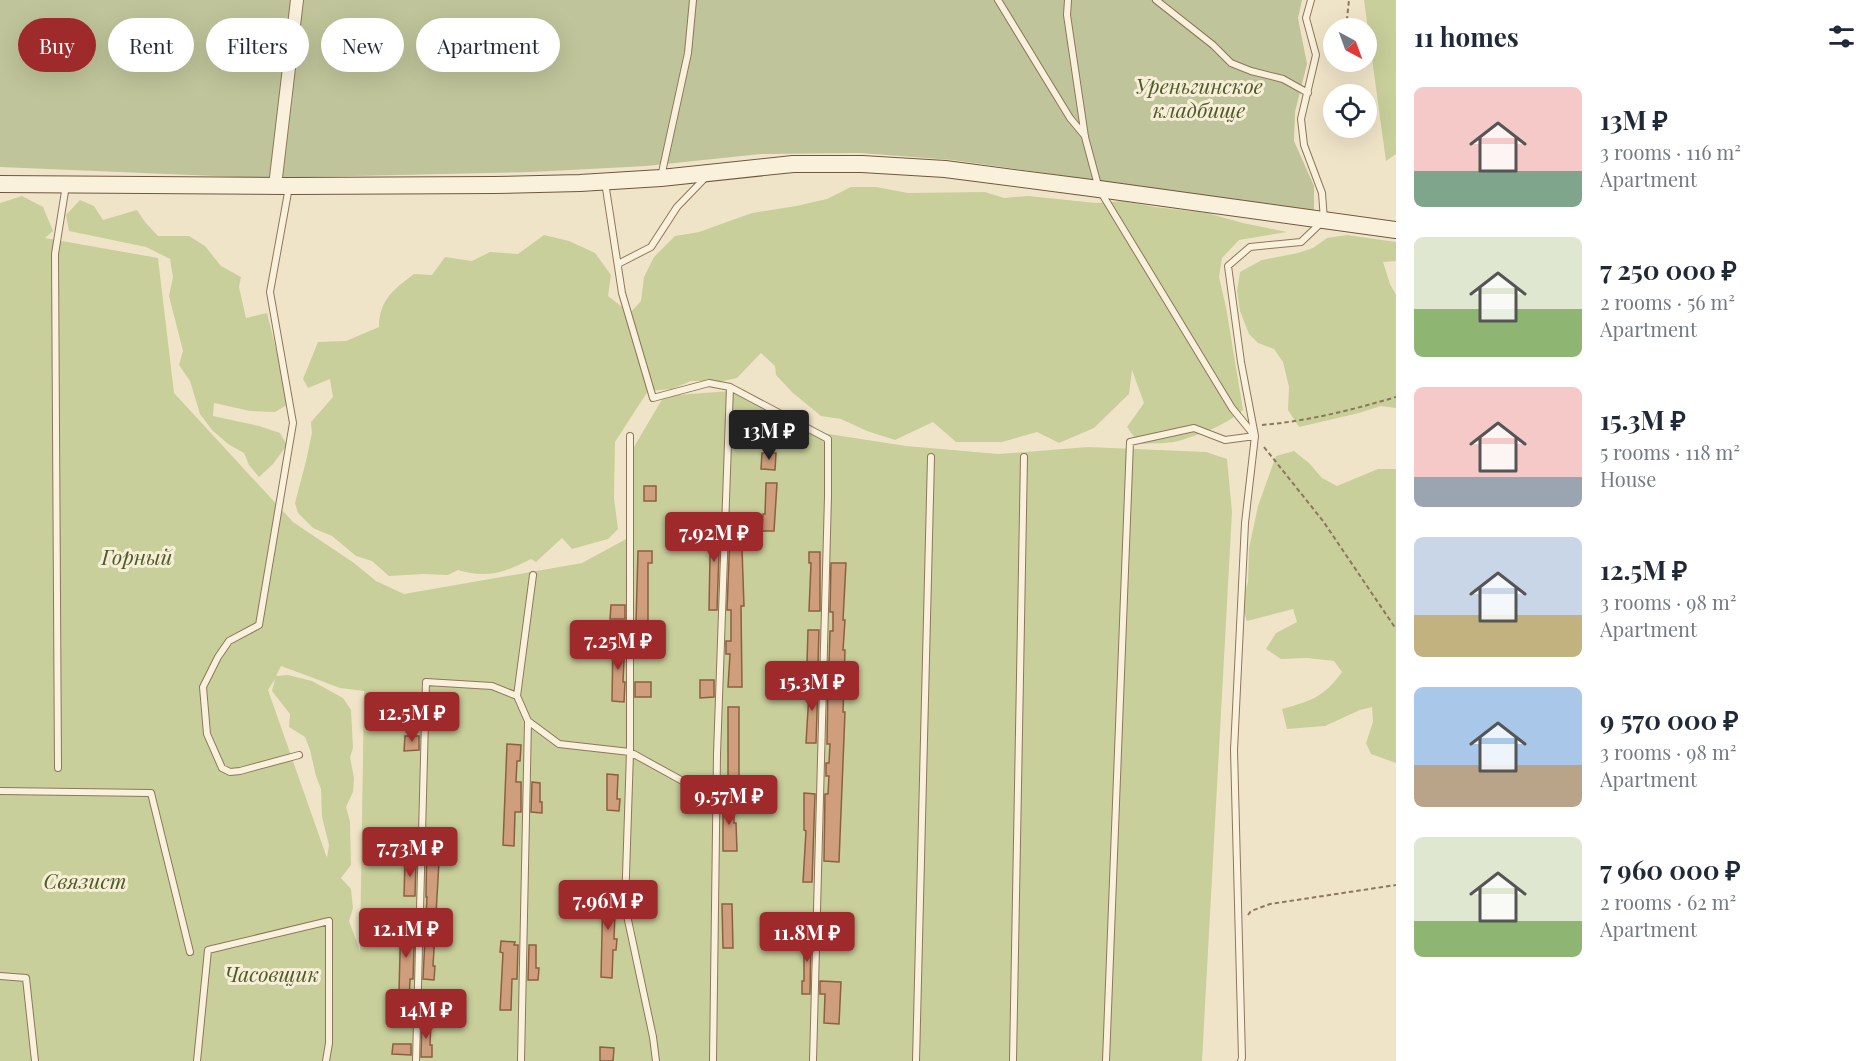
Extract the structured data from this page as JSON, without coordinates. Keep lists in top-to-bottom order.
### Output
{
  "parks": [
    "Уреньгинское кладбище",
    "Горный",
    "Связист",
    "Часовщик"
  ],
  "north": "bottom right",
  "page": {
    "heading": "11 homes",
    "chip": [
      "Buy",
      "Rent",
      "Filters",
      "New",
      "Apartment"
    ],
    "list": [
      {
        "name": "13M ₽",
        "note": "3 rooms · 116 m² · Apartment"
      },
      {
        "name": "7 250 000 ₽",
        "note": "2 rooms · 56 m² · Apartment"
      },
      {
        "name": "15.3M ₽",
        "note": "5 rooms · 118 m² · House"
      },
      {
        "name": "12.5M ₽",
        "note": "3 rooms · 98 m² · Apartment"
      },
      {
        "name": "9 570 000 ₽",
        "note": "3 rooms · 98 m² · Apartment"
      },
      {
        "name": "7 960 000 ₽",
        "note": "2 rooms · 62 m² · Apartment"
      }
    ],
    "price": [
      "13M ₽",
      "7.92M ₽",
      "7.25M ₽",
      "15.3M ₽",
      "12.5M ₽",
      "9.57M ₽",
      "7.73M ₽",
      "7.96M ₽",
      "12.1M ₽",
      "11.8M ₽",
      "14M ₽"
    ]
  }
}
